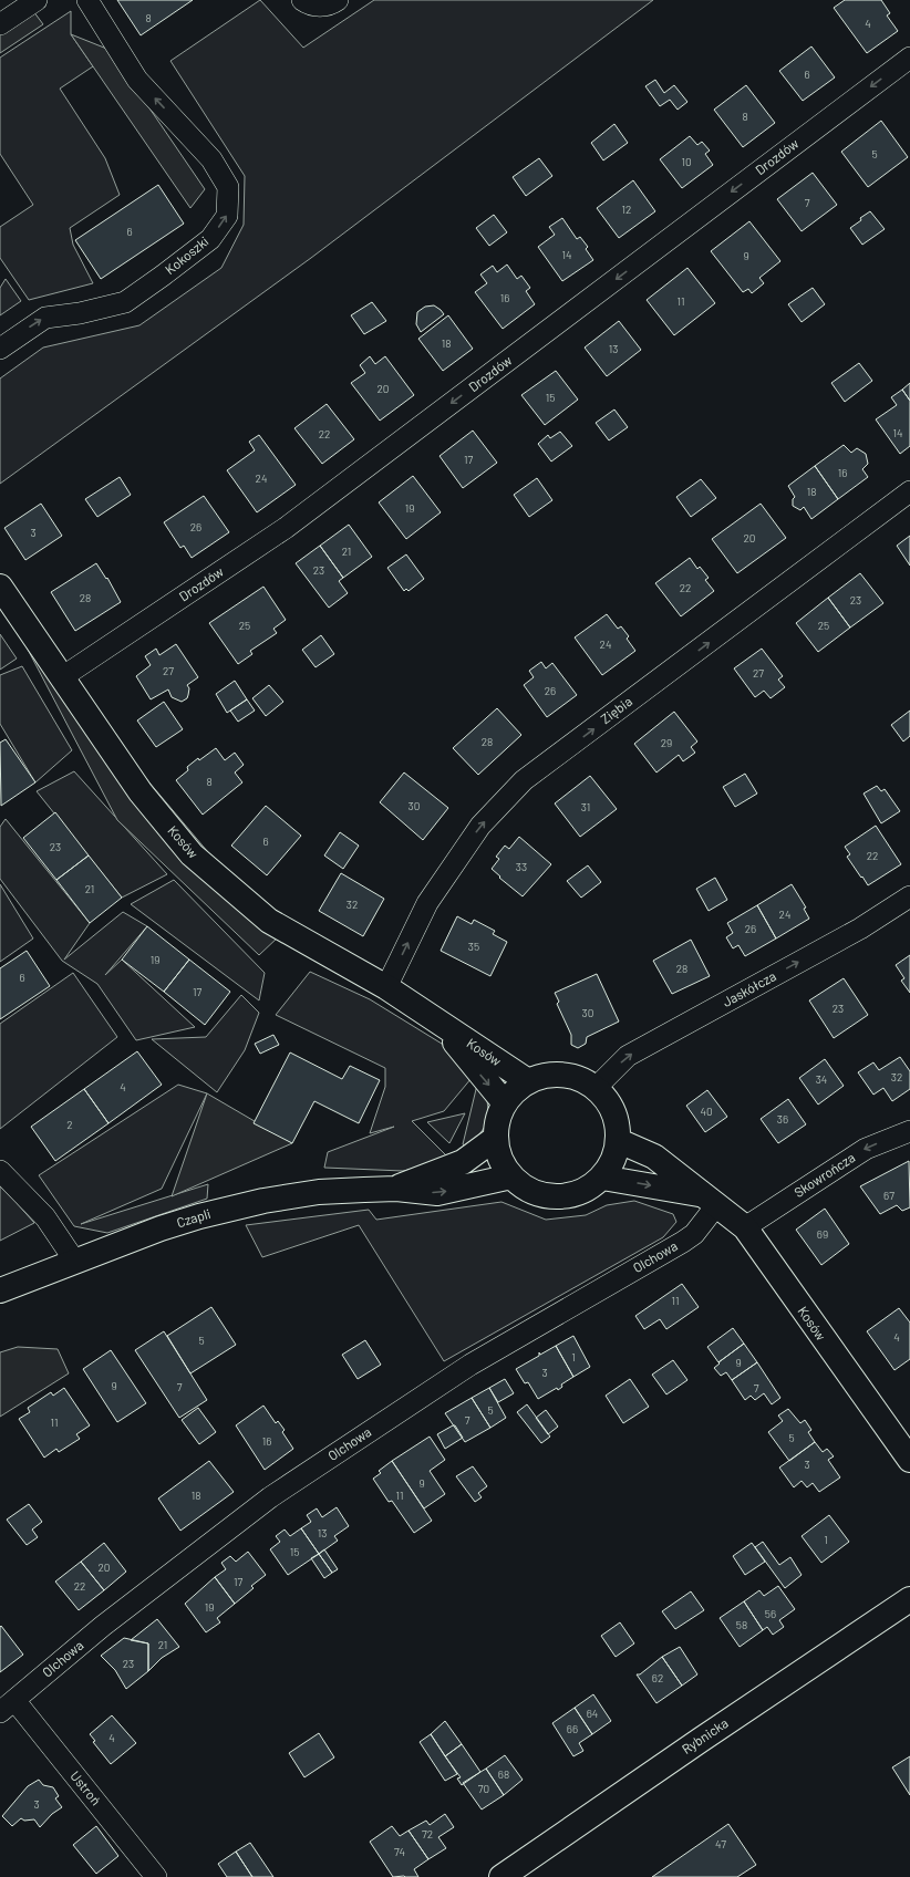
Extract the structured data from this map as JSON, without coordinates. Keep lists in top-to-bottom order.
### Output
{
  "streets": {
    "street": [
      "Drozdów",
      "Kokoszki",
      "Ziębia",
      "Kosów",
      "Jaskółcza",
      "Skowrończa",
      "Czapli",
      "Olchowa",
      "Rybnicka",
      "Ustroń"
    ]
  },
  "crossings": [
    ["Drozdów", "Kosów"],
    ["Ziębia", "Kosów"],
    ["Kosów", "Jaskółcza"],
    ["Kosów", "Skowrończa"],
    ["Kosów", "Czapli"],
    ["Kosów", "Olchowa"],
    ["Jaskółcza", "Czapli"],
    ["Olchowa", "Ustroń"]
  ],
  "one_way": [
    "Drozdów",
    "Ziębia",
    "Jaskółcza",
    "Skowrończa"
  ],
  "house_numbers": [
    "8",
    "4",
    "6",
    "8",
    "5",
    "10",
    "7",
    "12",
    "6",
    "14",
    "9",
    "16",
    "11",
    "18",
    "13",
    "20",
    "15",
    "14",
    "22",
    "17",
    "16",
    "24",
    "18",
    "19",
    "26",
    "3",
    "20",
    "21",
    "23",
    "22",
    "28",
    "23",
    "25",
    "25",
    "24",
    "27",
    "27",
    "26",
    "28",
    "29",
    "8",
    "30",
    "31",
    "6",
    "23",
    "22",
    "33",
    "21",
    "32",
    "24",
    "26",
    "35",
    "19",
    "28",
    "6",
    "17",
    "23",
    "30",
    "32",
    "34",
    "4",
    "40",
    "36",
    "2",
    "67",
    "69",
    "11",
    "4",
    "5",
    "1",
    "9",
    "3",
    "9",
    "7",
    "7",
    "5",
    "7",
    "11",
    "5",
    "16",
    "3",
    "9",
    "18",
    "11",
    "13",
    "1",
    "15",
    "20",
    "17",
    "22",
    "19",
    "56",
    "58",
    "21",
    "23",
    "62",
    "64",
    "66",
    "4",
    "68",
    "70",
    "3",
    "72",
    "47",
    "74"
  ]
}
